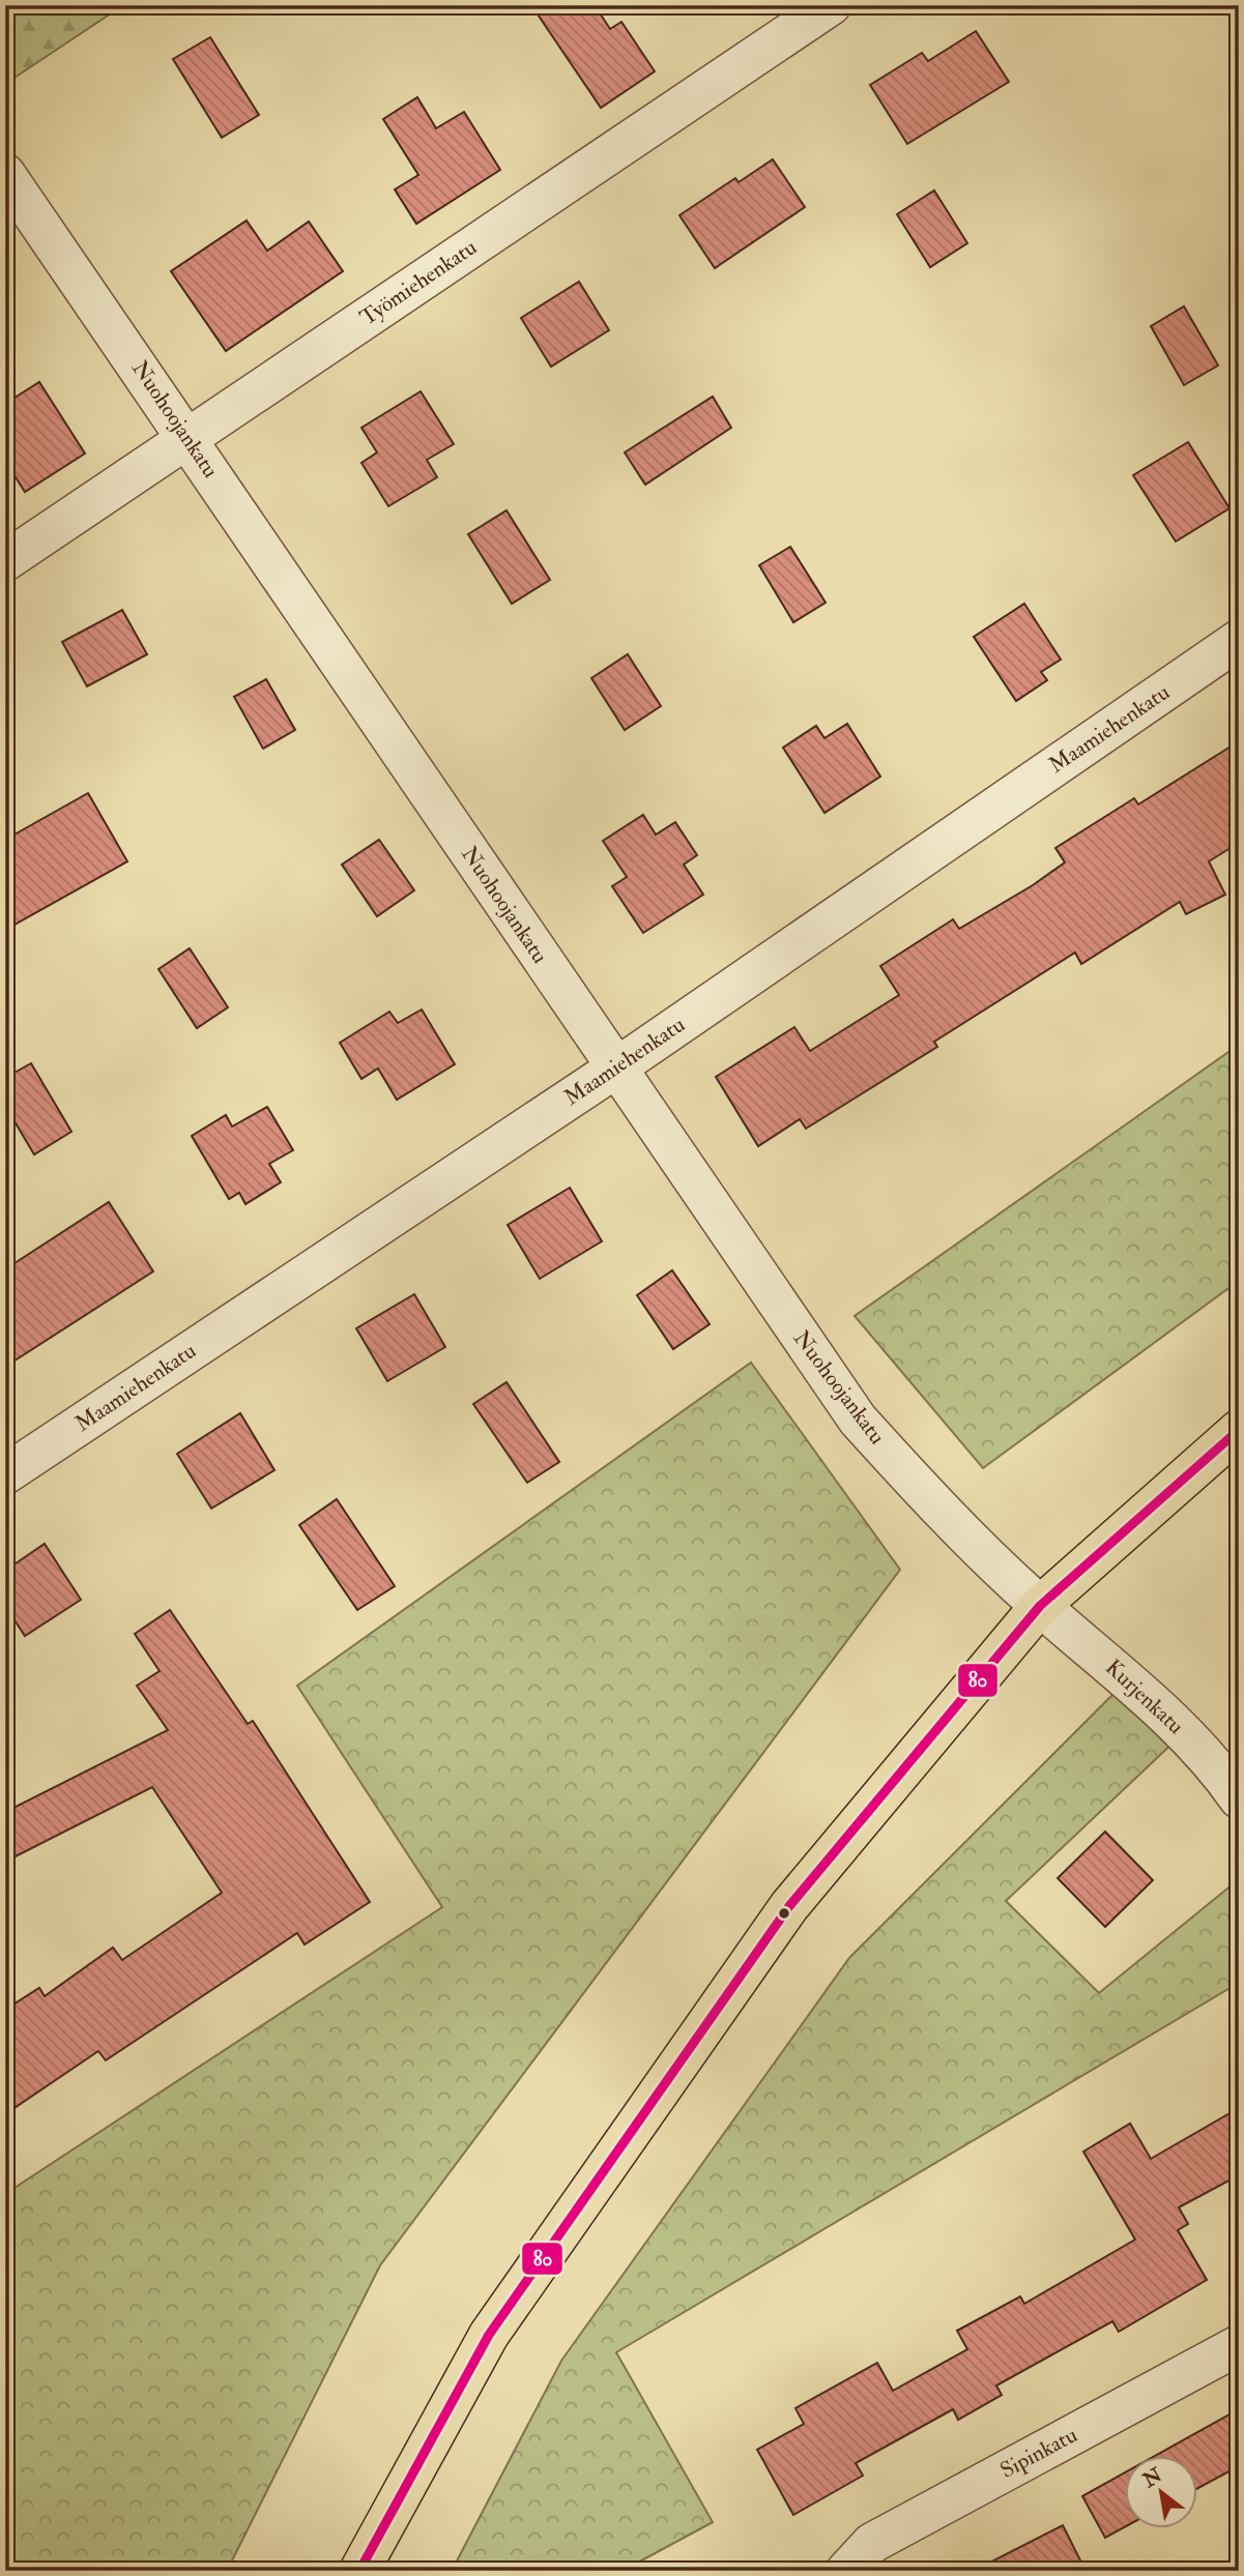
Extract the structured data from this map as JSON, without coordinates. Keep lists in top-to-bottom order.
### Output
{
  "streets": {
    "street": [
      "Työmiehenkatu",
      "Nuohoojankatu",
      "Maamiehenkatu",
      "Kurjenkatu",
      "Sipinkatu"
    ]
  },
  "crossings": [
    ["Työmiehenkatu", "Nuohoojankatu"],
    ["Nuohoojankatu", "Maamiehenkatu"],
    ["Nuohoojankatu", "Kurjenkatu"]
  ],
  "lines": ["transit line 80"],
  "north": "top left"
}
